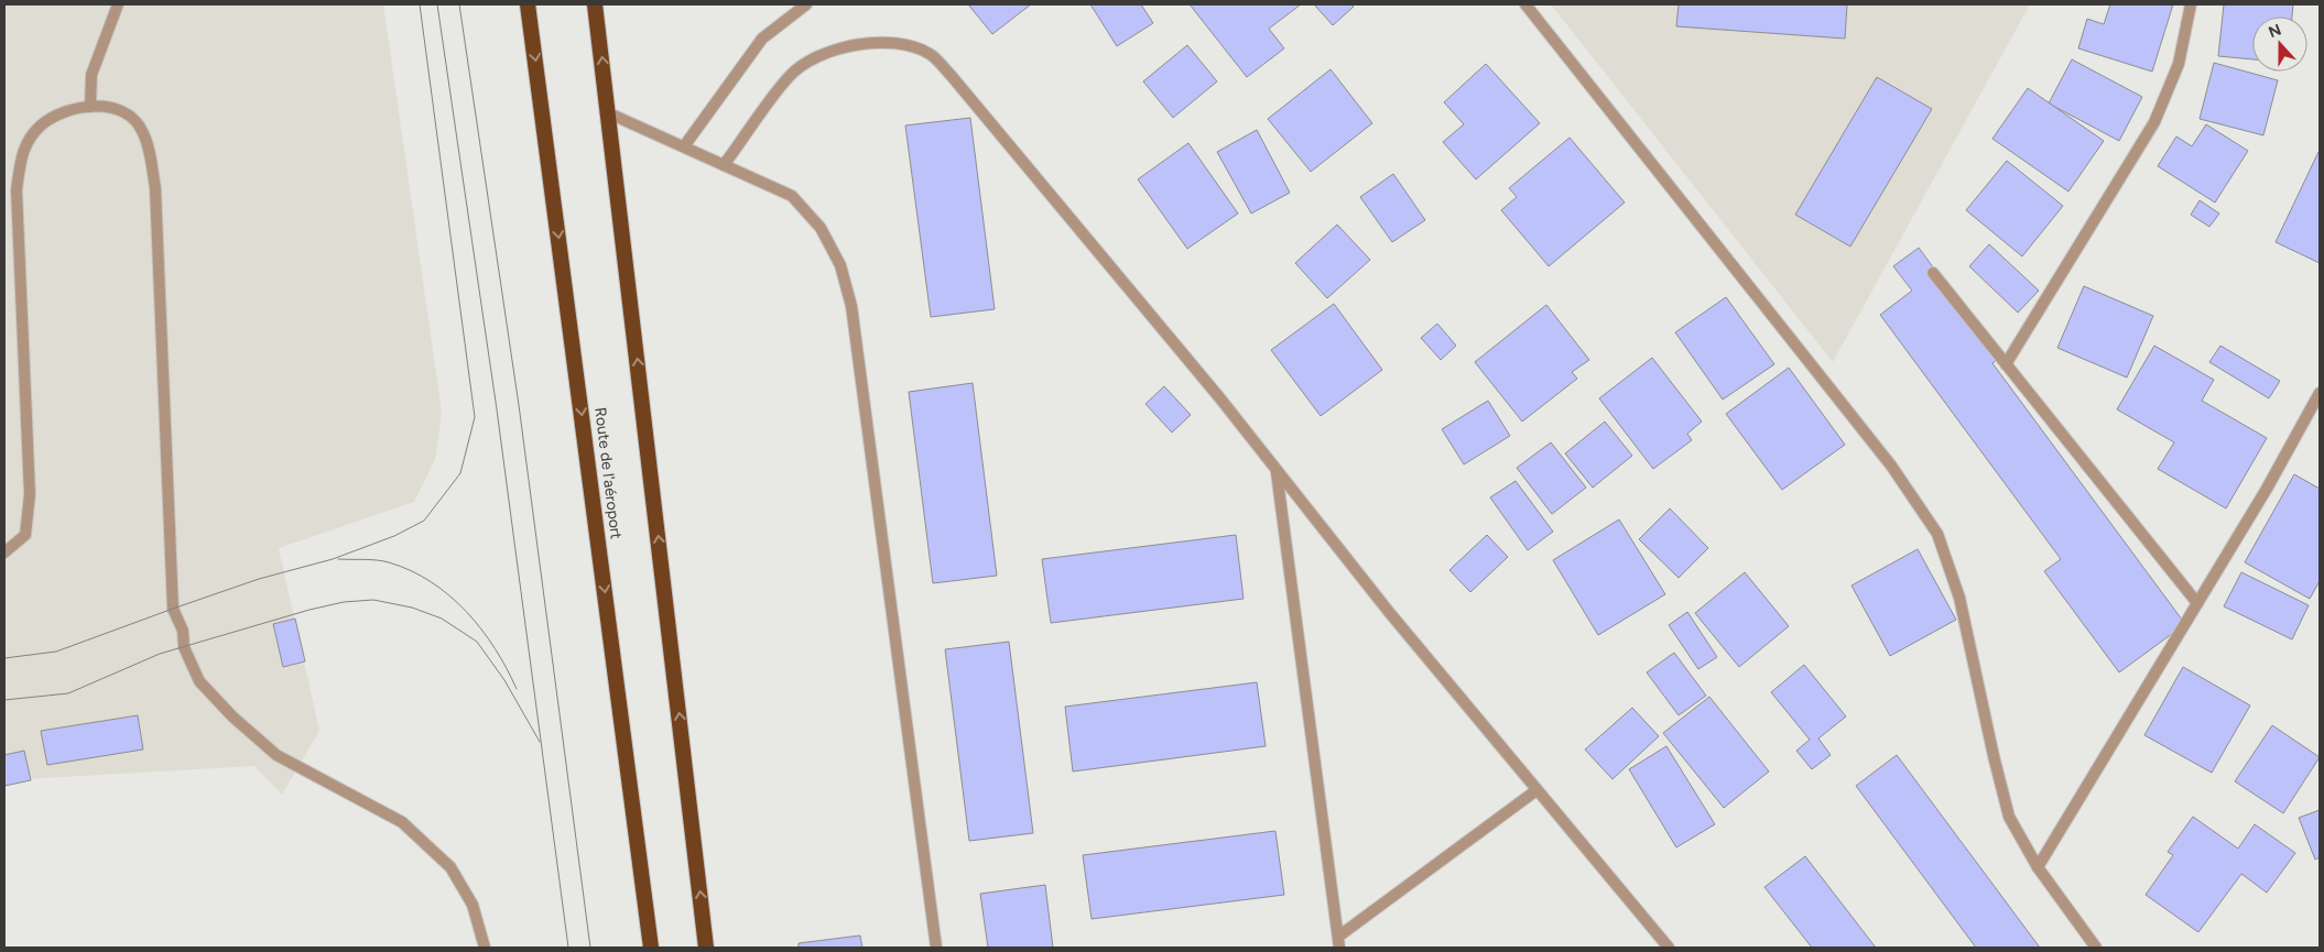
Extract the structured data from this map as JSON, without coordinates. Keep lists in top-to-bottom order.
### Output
{
  "streets": {
    "highway": ["Route de l'aéroport"]
  },
  "north": "top"
}
